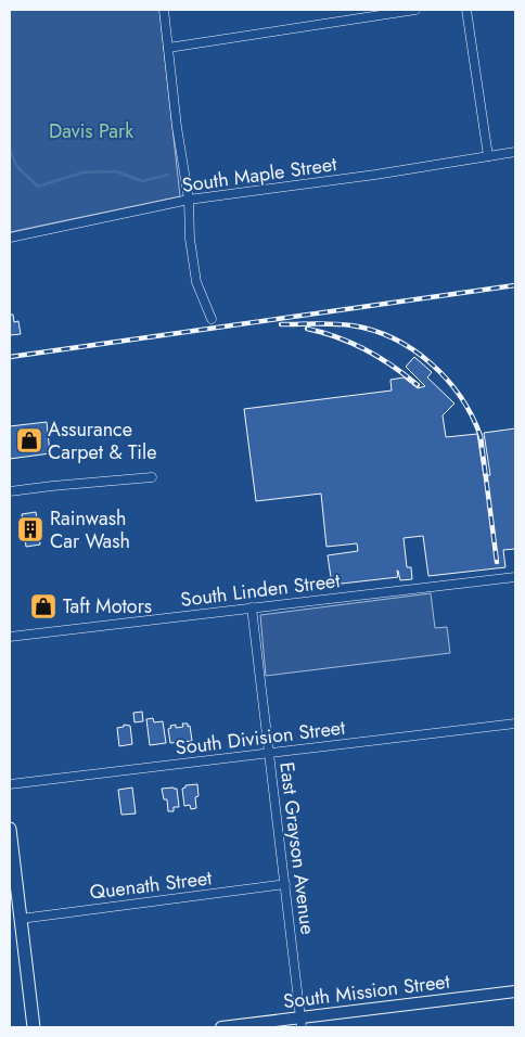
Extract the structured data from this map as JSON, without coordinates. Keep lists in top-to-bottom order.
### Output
{
  "streets": {
    "main road": ["South Mission Street"],
    "street": [
      "South Maple Street",
      "South Linden Street",
      "South Division Street",
      "East Grayson Avenue",
      "Quenath Street"
    ]
  },
  "crossings": [
    ["South Linden Street", "East Grayson Avenue"],
    ["South Division Street", "East Grayson Avenue"],
    ["East Grayson Avenue", "Quenath Street"],
    ["East Grayson Avenue", "South Mission Street"]
  ],
  "parks": ["Davis Park"],
  "places": {
    "shop": ["Assurance Carpet & Tile", "Taft Motors"],
    "building": ["Rainwash Car Wash"]
  }
}
